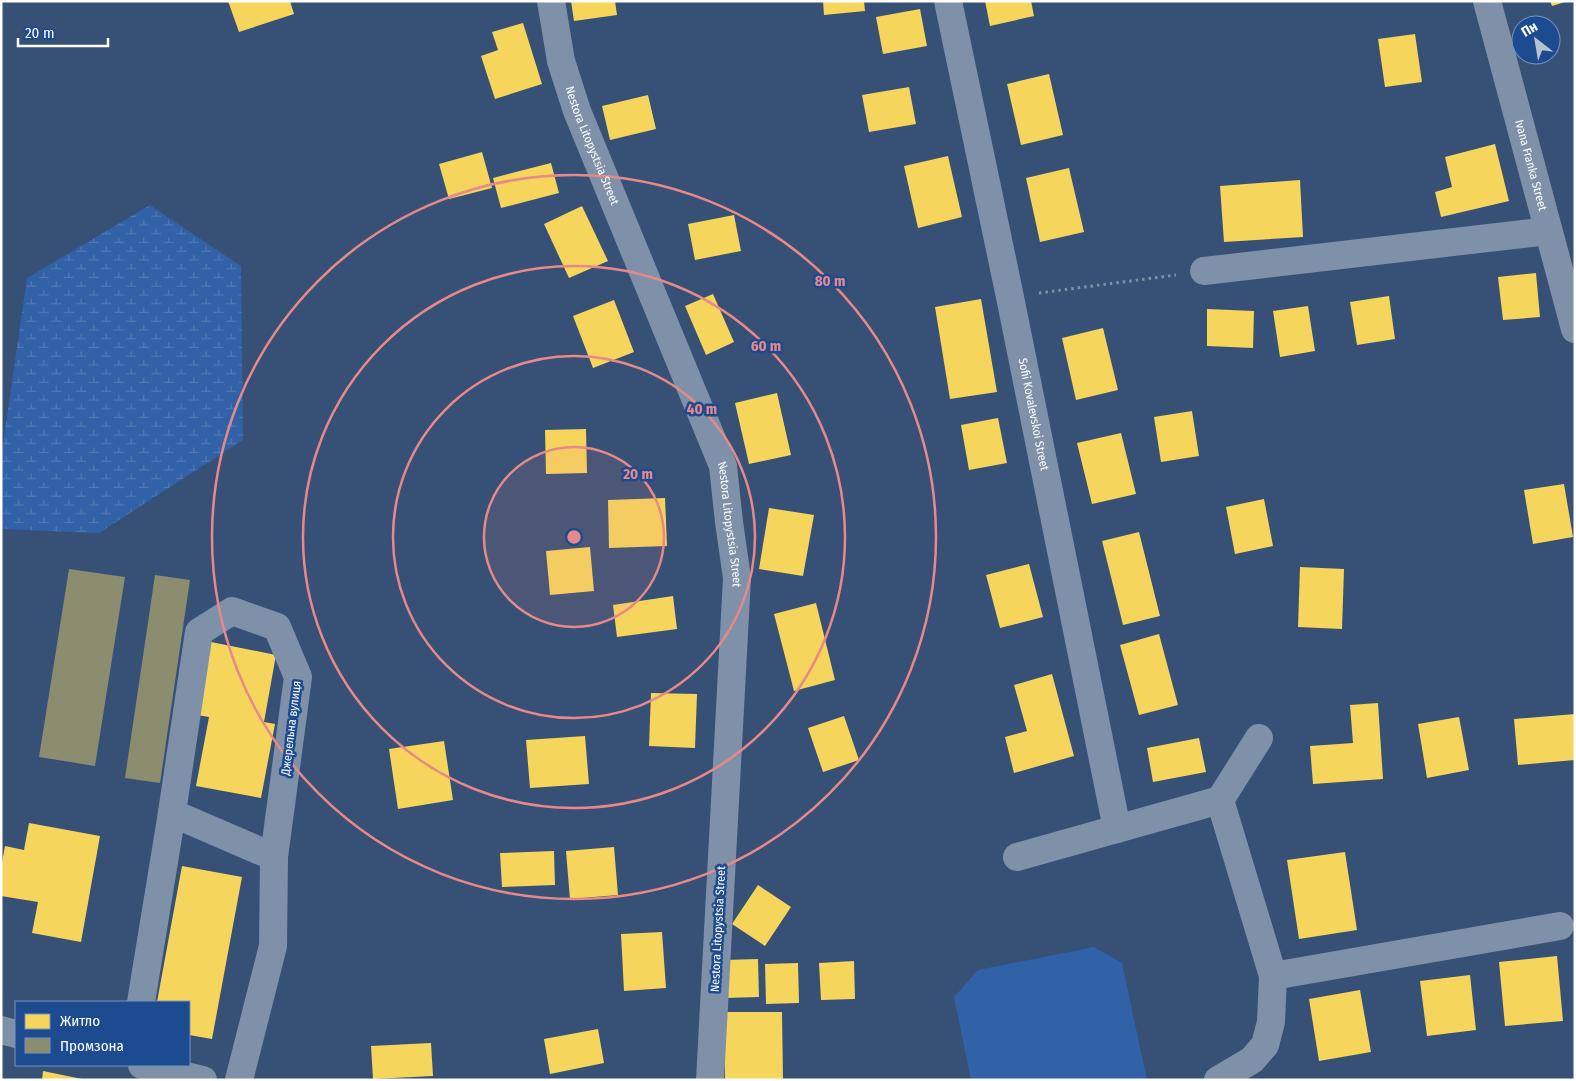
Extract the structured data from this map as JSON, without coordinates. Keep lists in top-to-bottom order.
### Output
{
  "streets": {
    "street": [
      "Nestora Litopystsia Street",
      "Ivana Franka Street",
      "Sofii Kovalevskoi Street",
      "Джерельна вулиця"
    ]
  },
  "legend": ["Житло", "Промзона"],
  "scale_bar": "20 m",
  "north": "top left",
  "rings": [
    "80 m",
    "60 m",
    "40 m",
    "20 m"
  ]
}
